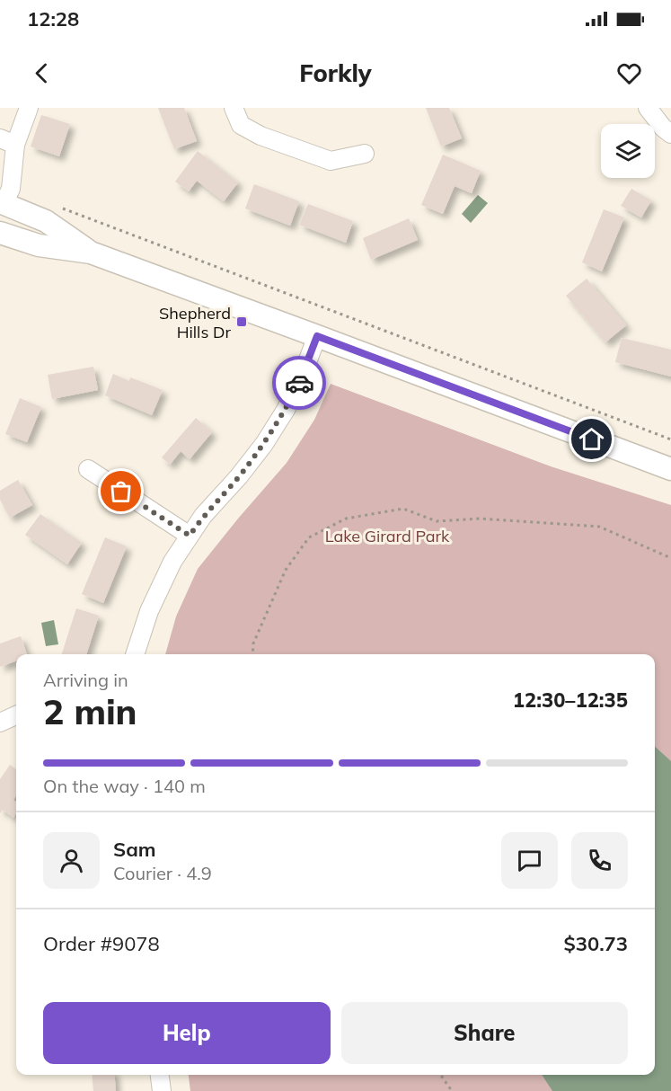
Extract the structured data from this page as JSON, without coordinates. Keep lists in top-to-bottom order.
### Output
{
  "parks": ["Lake Girard Park"],
  "places": {
    "transit": ["Shepherd Hills Dr"]
  },
  "page": {
    "status": "12:28",
    "header": "Forkly",
    "heading": ["2 min", "Arriving in", "12:30–12:35"],
    "panel": [
      "Sam",
      "Courier · 4.9",
      "Order #9078",
      "$30.73"
    ],
    "bar": "On the way · 140 m",
    "buttons": ["Help", "Share"]
  }
}
